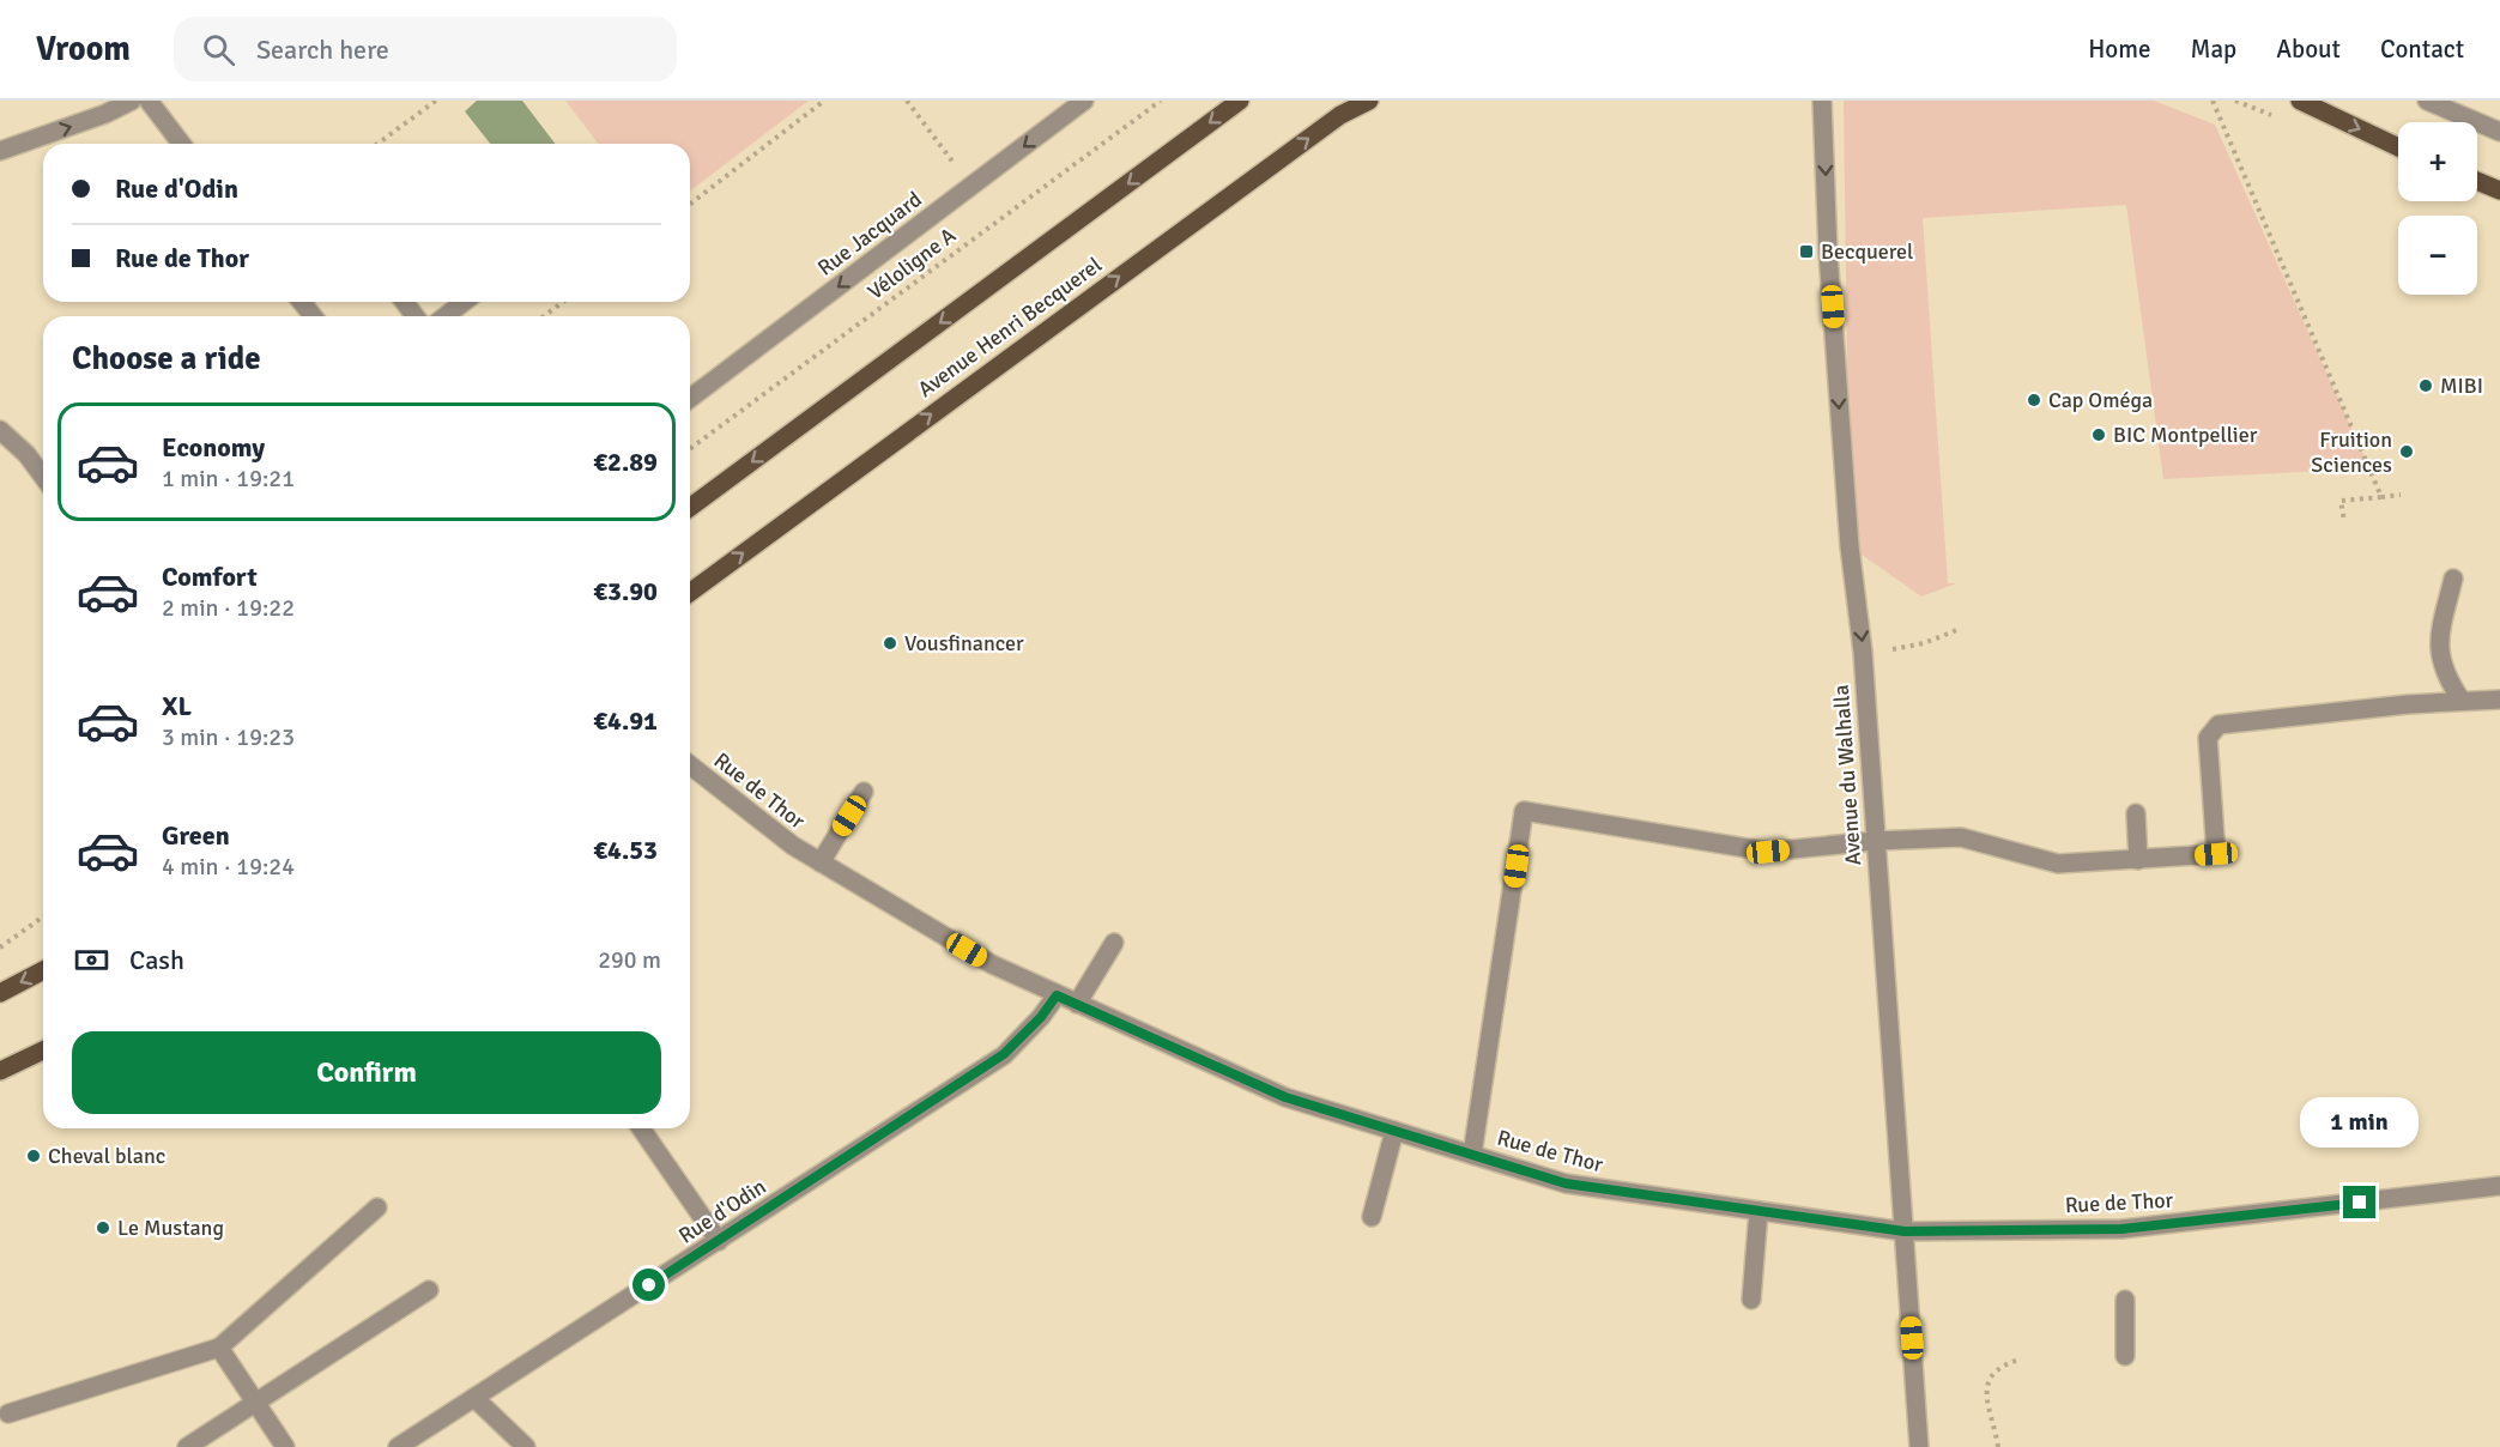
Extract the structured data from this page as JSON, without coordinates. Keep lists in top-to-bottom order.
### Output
{
  "streets": {
    "main road": ["Avenue Henri Becquerel"],
    "street": [
      "Rue Jacquard",
      "Avenue du Walhalla",
      "Rue de Thor",
      "Rue d'Odin"
    ],
    "path": ["Véloligne A"]
  },
  "crossings": [
    ["Avenue du Walhalla", "Rue de Thor"],
    ["Rue de Thor", "Rue d'Odin"]
  ],
  "one_way": ["Rue Jacquard", "Avenue du Walhalla"],
  "places": {
    "transit": ["Becquerel"],
    "other": [
      "MIBI",
      "Cap Oméga",
      "BIC Montpellier",
      "Fruition Sciences",
      "Vousfinancer",
      "Cheval blanc",
      "Le Mustang"
    ]
  },
  "page": {
    "header": "Vroom",
    "search": "Search here",
    "nav": [
      "Home",
      "Map",
      "About",
      "Contact"
    ],
    "map_buttons": ["+", "−"],
    "banner": ["Rue d'Odin", "Rue de Thor"],
    "heading": "Choose a ride",
    "list": [
      {
        "name": "Economy",
        "note": "1 min · 19:21",
        "value": "€2.89"
      },
      {
        "name": "Comfort",
        "note": "2 min · 19:22",
        "value": "€3.90"
      },
      {
        "name": "XL",
        "note": "3 min · 19:23",
        "value": "€4.91"
      },
      {
        "name": "Green",
        "note": "4 min · 19:24",
        "value": "€4.53"
      }
    ],
    "pay": ["Cash", "290 m"],
    "buttons": "Confirm",
    "bubble": "1 min"
  }
}
